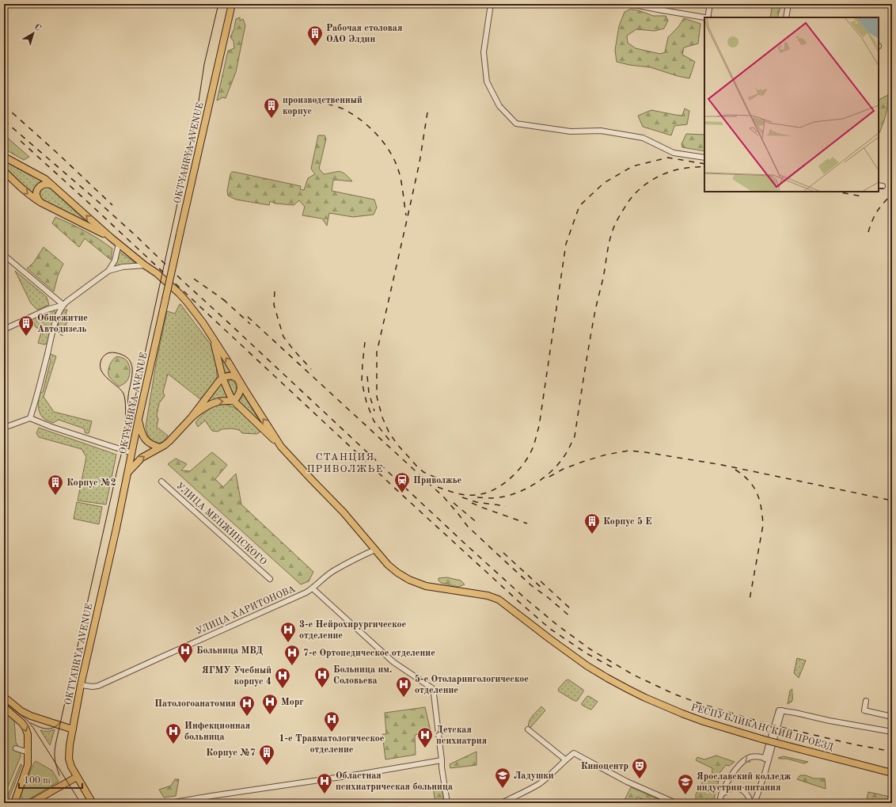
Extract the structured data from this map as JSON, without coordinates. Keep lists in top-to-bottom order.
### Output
{
  "streets": {
    "main road": ["OKTYABRYA AVENUE", "РЕСПУБЛИКАНСКИЙ ПРОЕЗД"],
    "street": ["УЛИЦА МЕНЖИНСКОГО", "УЛИЦА ХАРИТОНОВА"]
  },
  "crossings": [
    ["OKTYABRYA AVENUE", "УЛИЦА ХАРИТОНОВА"],
    ["УЛИЦА ХАРИТОНОВА", "РЕСПУБЛИКАНСКИЙ ПРОЕЗД"]
  ],
  "districts": ["СТАНЦИЯ ПРИВОЛЖЬЕ"],
  "places": {
    "building": [
      "Рабочая столовая ОАО Элдин",
      "производственный корпус",
      "Общежитие Автодизель",
      "Корпус №2",
      "Корпус 5 E",
      "Корпус №7"
    ],
    "station": ["Приволжье"],
    "hospital": [
      "3-е Нейрохирургическое отделение",
      "Больница МВД",
      "7-е Ортопедическое отделение",
      "Больница им. Соловьева",
      "ЯГМУ Учебный корпус 4",
      "5-е Отоларингологическое отделение",
      "Морг",
      "Патологоанатомия",
      "1-е Травматологическое отделение",
      "Инфекционная больница",
      "Детская психиатрия",
      "Областная психиатрическая больница"
    ],
    "theatre": ["Киноцентр"],
    "school or university": ["Ладушки", "Ярославский колледж индустрии питания"]
  },
  "scale_bar": "100 m",
  "north": "top right"
}
